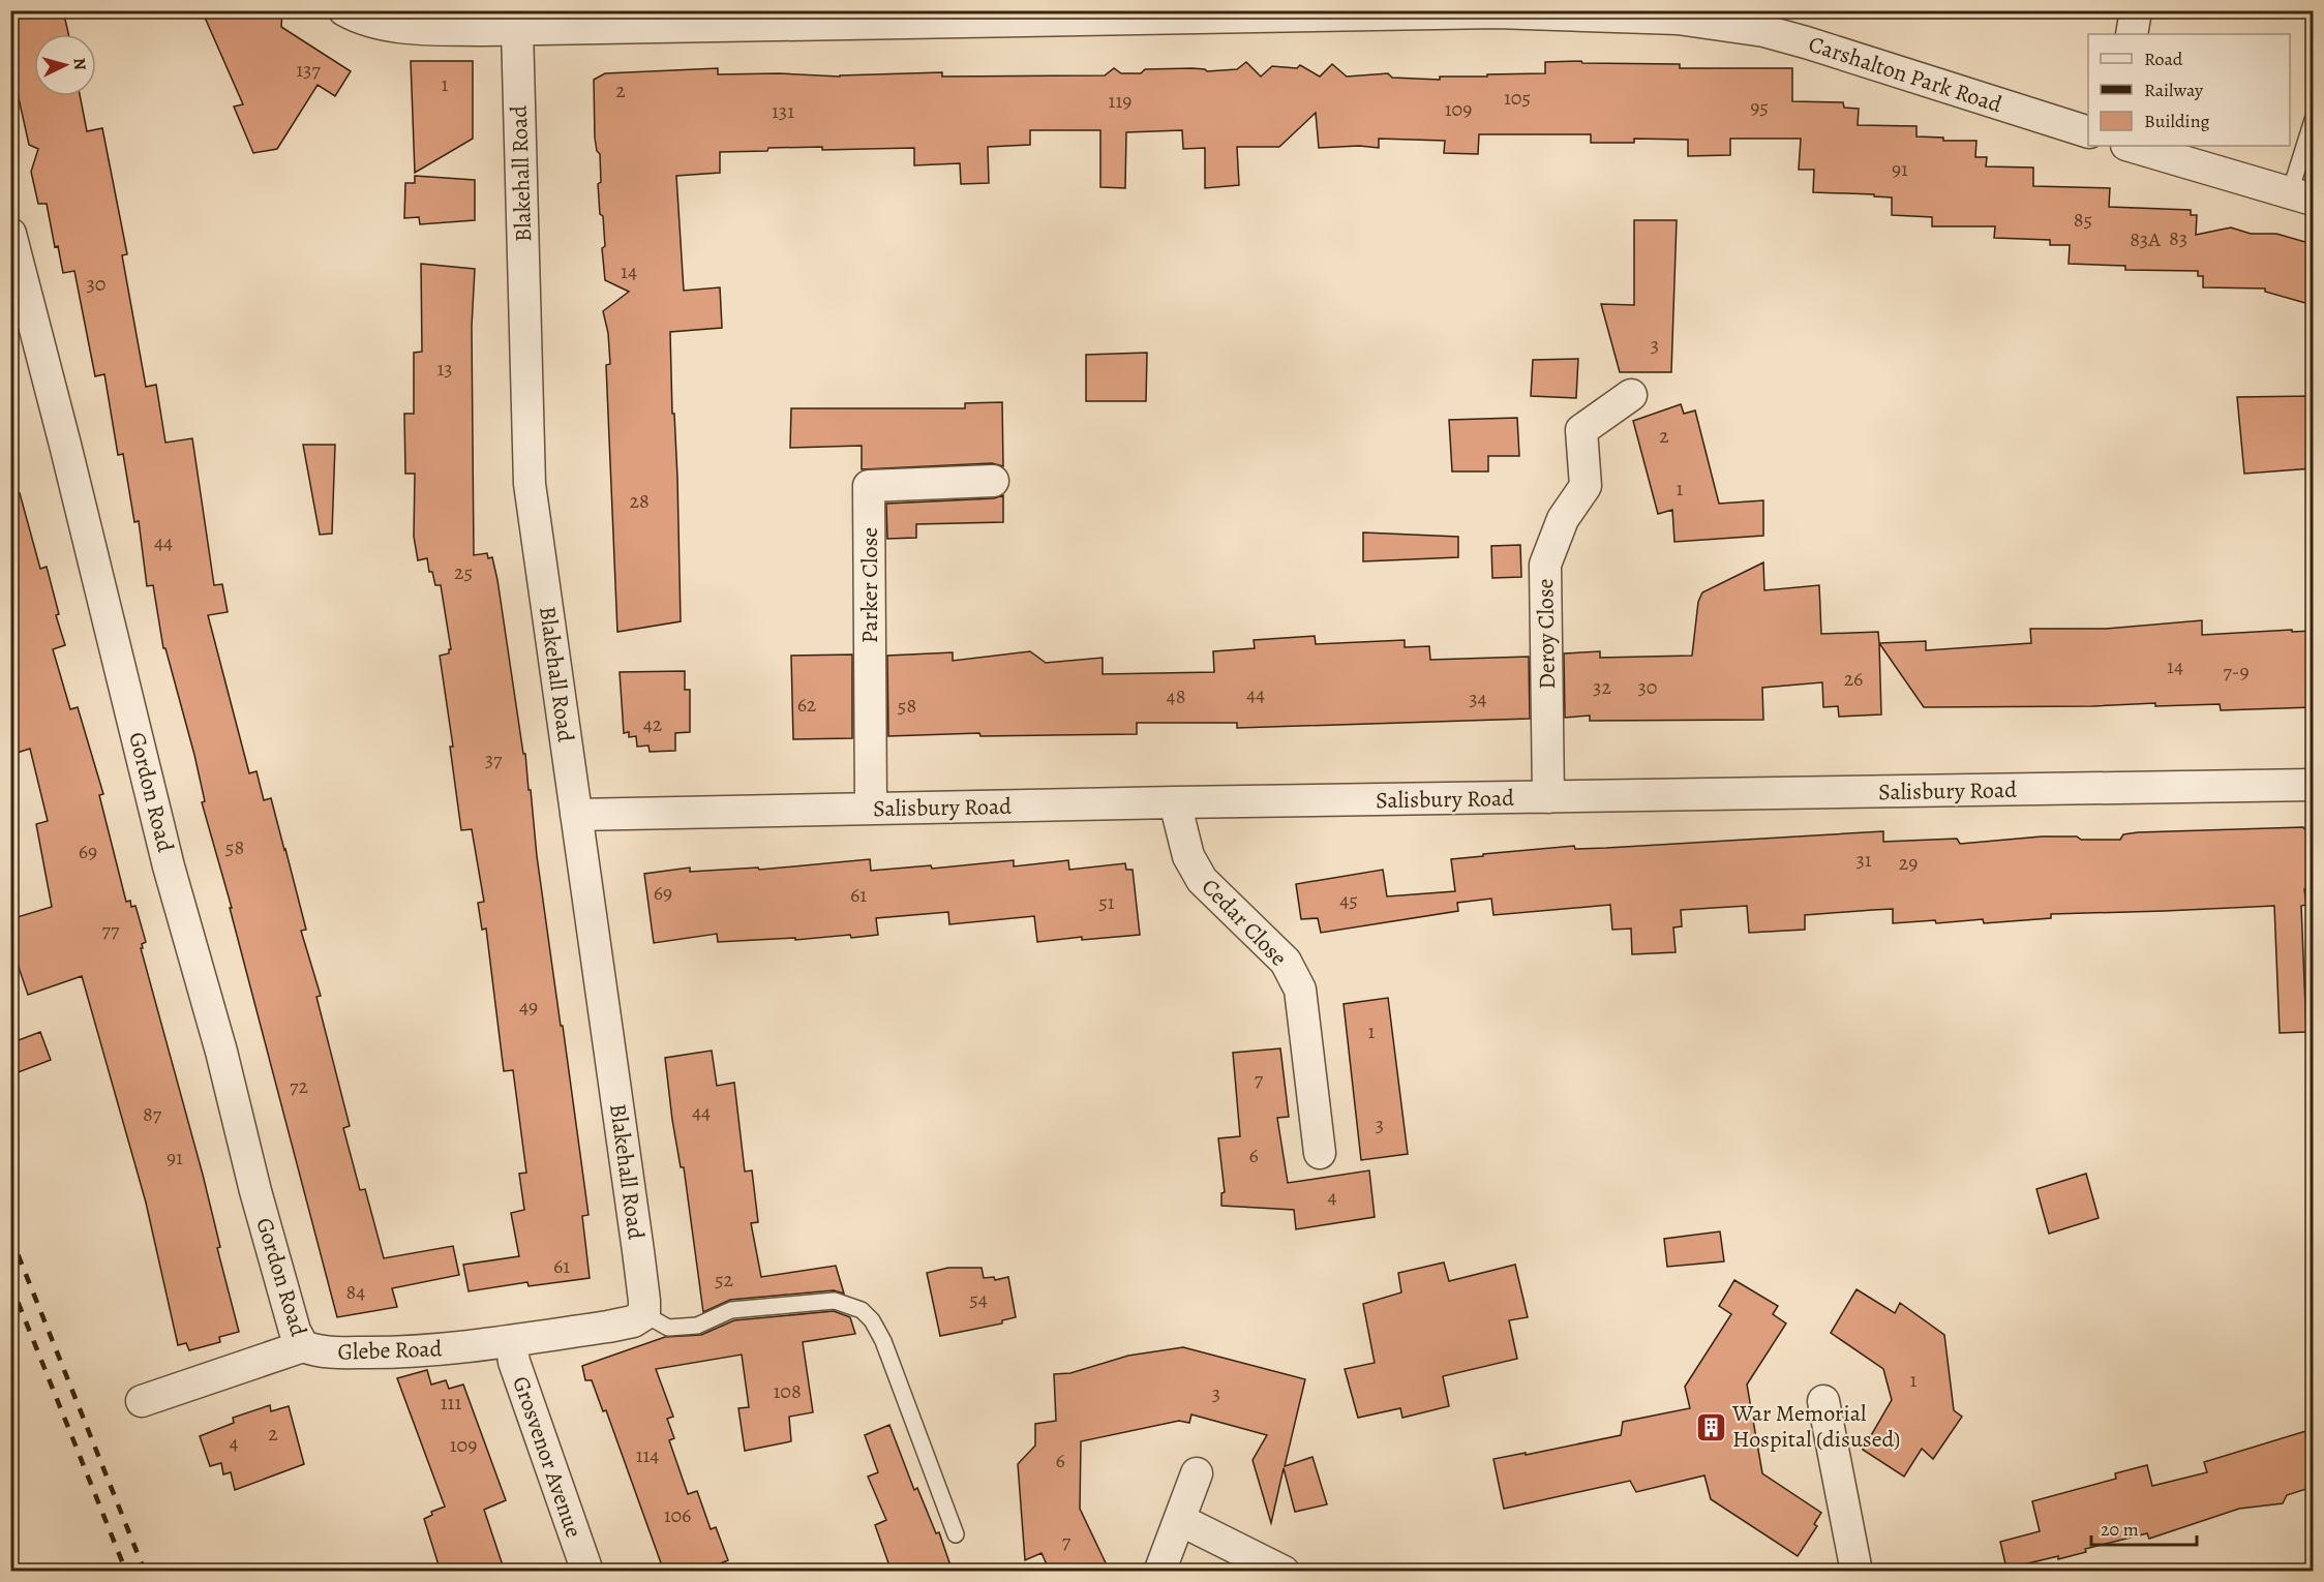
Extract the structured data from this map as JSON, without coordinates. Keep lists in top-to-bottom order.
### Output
{
  "streets": {
    "street": [
      "Carshalton Park Road",
      "Blakehall Road",
      "Parker Close",
      "Deroy Close",
      "Salisbury Road",
      "Gordon Road",
      "Cedar Close",
      "Glebe Road",
      "Grosvenor Avenue"
    ]
  },
  "crossings": [
    ["Carshalton Park Road", "Blakehall Road"],
    ["Blakehall Road", "Salisbury Road"],
    ["Blakehall Road", "Glebe Road"],
    ["Parker Close", "Salisbury Road"],
    ["Deroy Close", "Salisbury Road"],
    ["Salisbury Road", "Cedar Close"],
    ["Gordon Road", "Glebe Road"],
    ["Glebe Road", "Grosvenor Avenue"]
  ],
  "places": {
    "building": ["War Memorial Hospital (disused)"]
  },
  "house_numbers": [
    "137",
    "1",
    "2",
    "105",
    "119",
    "95",
    "109",
    "131",
    "91",
    "85",
    "83",
    "83A",
    "14",
    "30",
    "3",
    "13",
    "2",
    "1",
    "28",
    "44",
    "25",
    "14",
    "7-9",
    "26",
    "32",
    "30",
    "44",
    "48",
    "34",
    "62",
    "58",
    "42",
    "37",
    "58",
    "69",
    "31",
    "29",
    "69",
    "61",
    "45",
    "51",
    "77",
    "49",
    "1",
    "7",
    "72",
    "44",
    "87",
    "3",
    "6",
    "91",
    "4",
    "61",
    "52",
    "84",
    "54",
    "1",
    "108",
    "3",
    "111",
    "2",
    "4",
    "109",
    "114",
    "6",
    "106",
    "7"
  ],
  "legend": ["Road", "Railway", "Building"],
  "scale_bar": "20 m",
  "north": "right"
}
